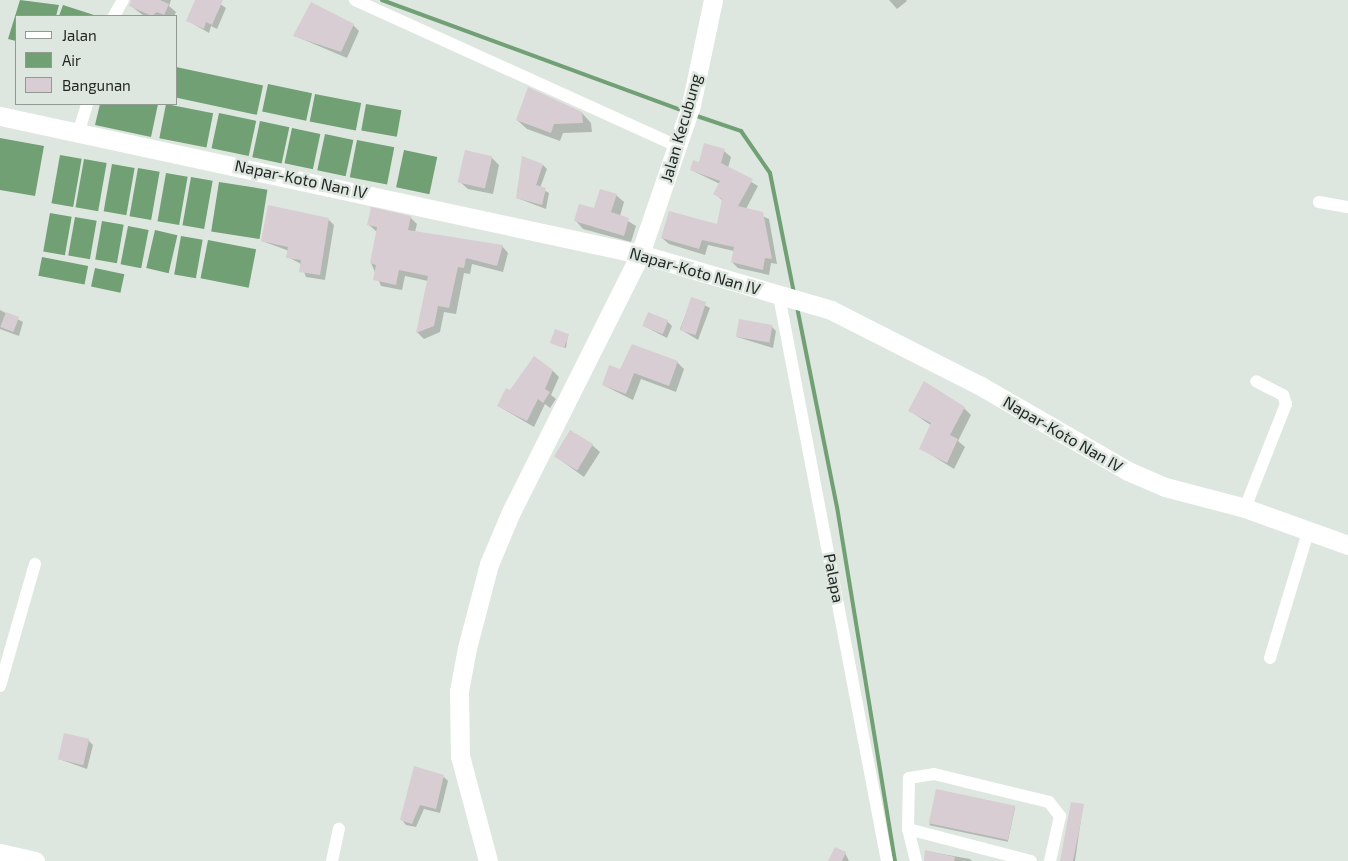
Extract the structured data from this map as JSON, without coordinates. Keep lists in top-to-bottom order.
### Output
{
  "streets": {
    "street": ["Jalan Kecubung", "Napar-Koto Nan IV", "Palapa"]
  },
  "crossings": [
    ["Jalan Kecubung", "Napar-Koto Nan IV"],
    ["Napar-Koto Nan IV", "Palapa"]
  ],
  "legend": ["Jalan", "Air", "Bangunan"]
}
